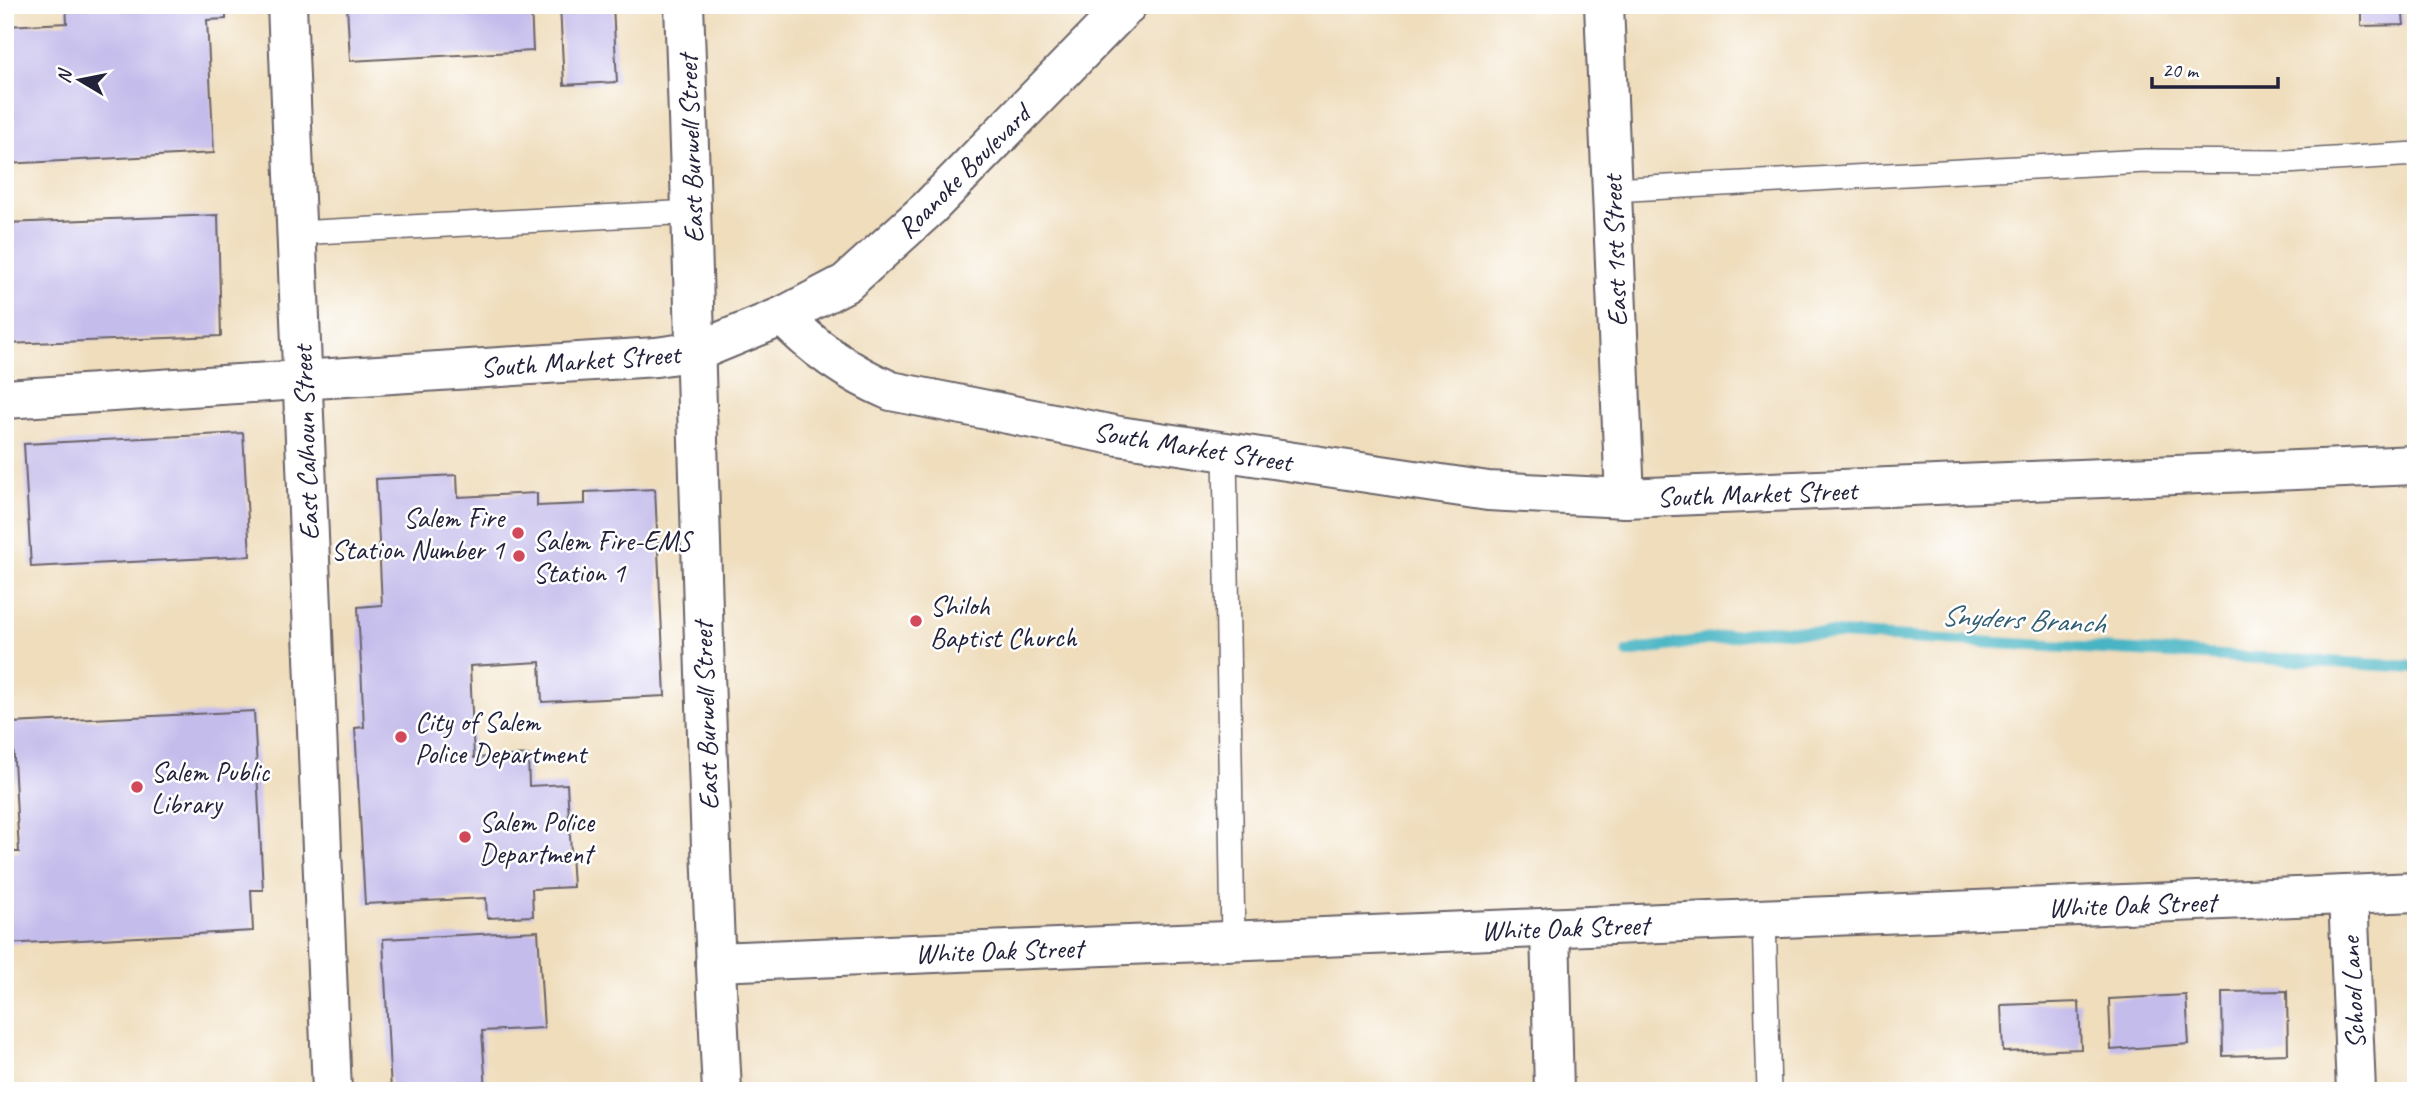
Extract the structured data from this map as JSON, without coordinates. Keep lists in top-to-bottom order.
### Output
{
  "streets": {
    "street": [
      "East Burwell Street",
      "Roanoke Boulevard",
      "East 1st Street",
      "South Market Street",
      "East Calhoun Street",
      "White Oak Street",
      "School Lane"
    ]
  },
  "crossings": [
    ["East Burwell Street", "South Market Street"],
    ["East Burwell Street", "White Oak Street"],
    ["Roanoke Boulevard", "South Market Street"],
    ["East 1st Street", "South Market Street"],
    ["South Market Street", "East Calhoun Street"],
    ["White Oak Street", "School Lane"]
  ],
  "water": ["Snyders Branch"],
  "places": [
    "Salem Fire Station Number 1",
    "Salem Fire-EMS Station 1",
    "Shiloh Baptist Church",
    "City of Salem Police Department",
    "Salem Public Library",
    "Salem Police Department"
  ],
  "scale_bar": "20 m",
  "north": "left"
}
